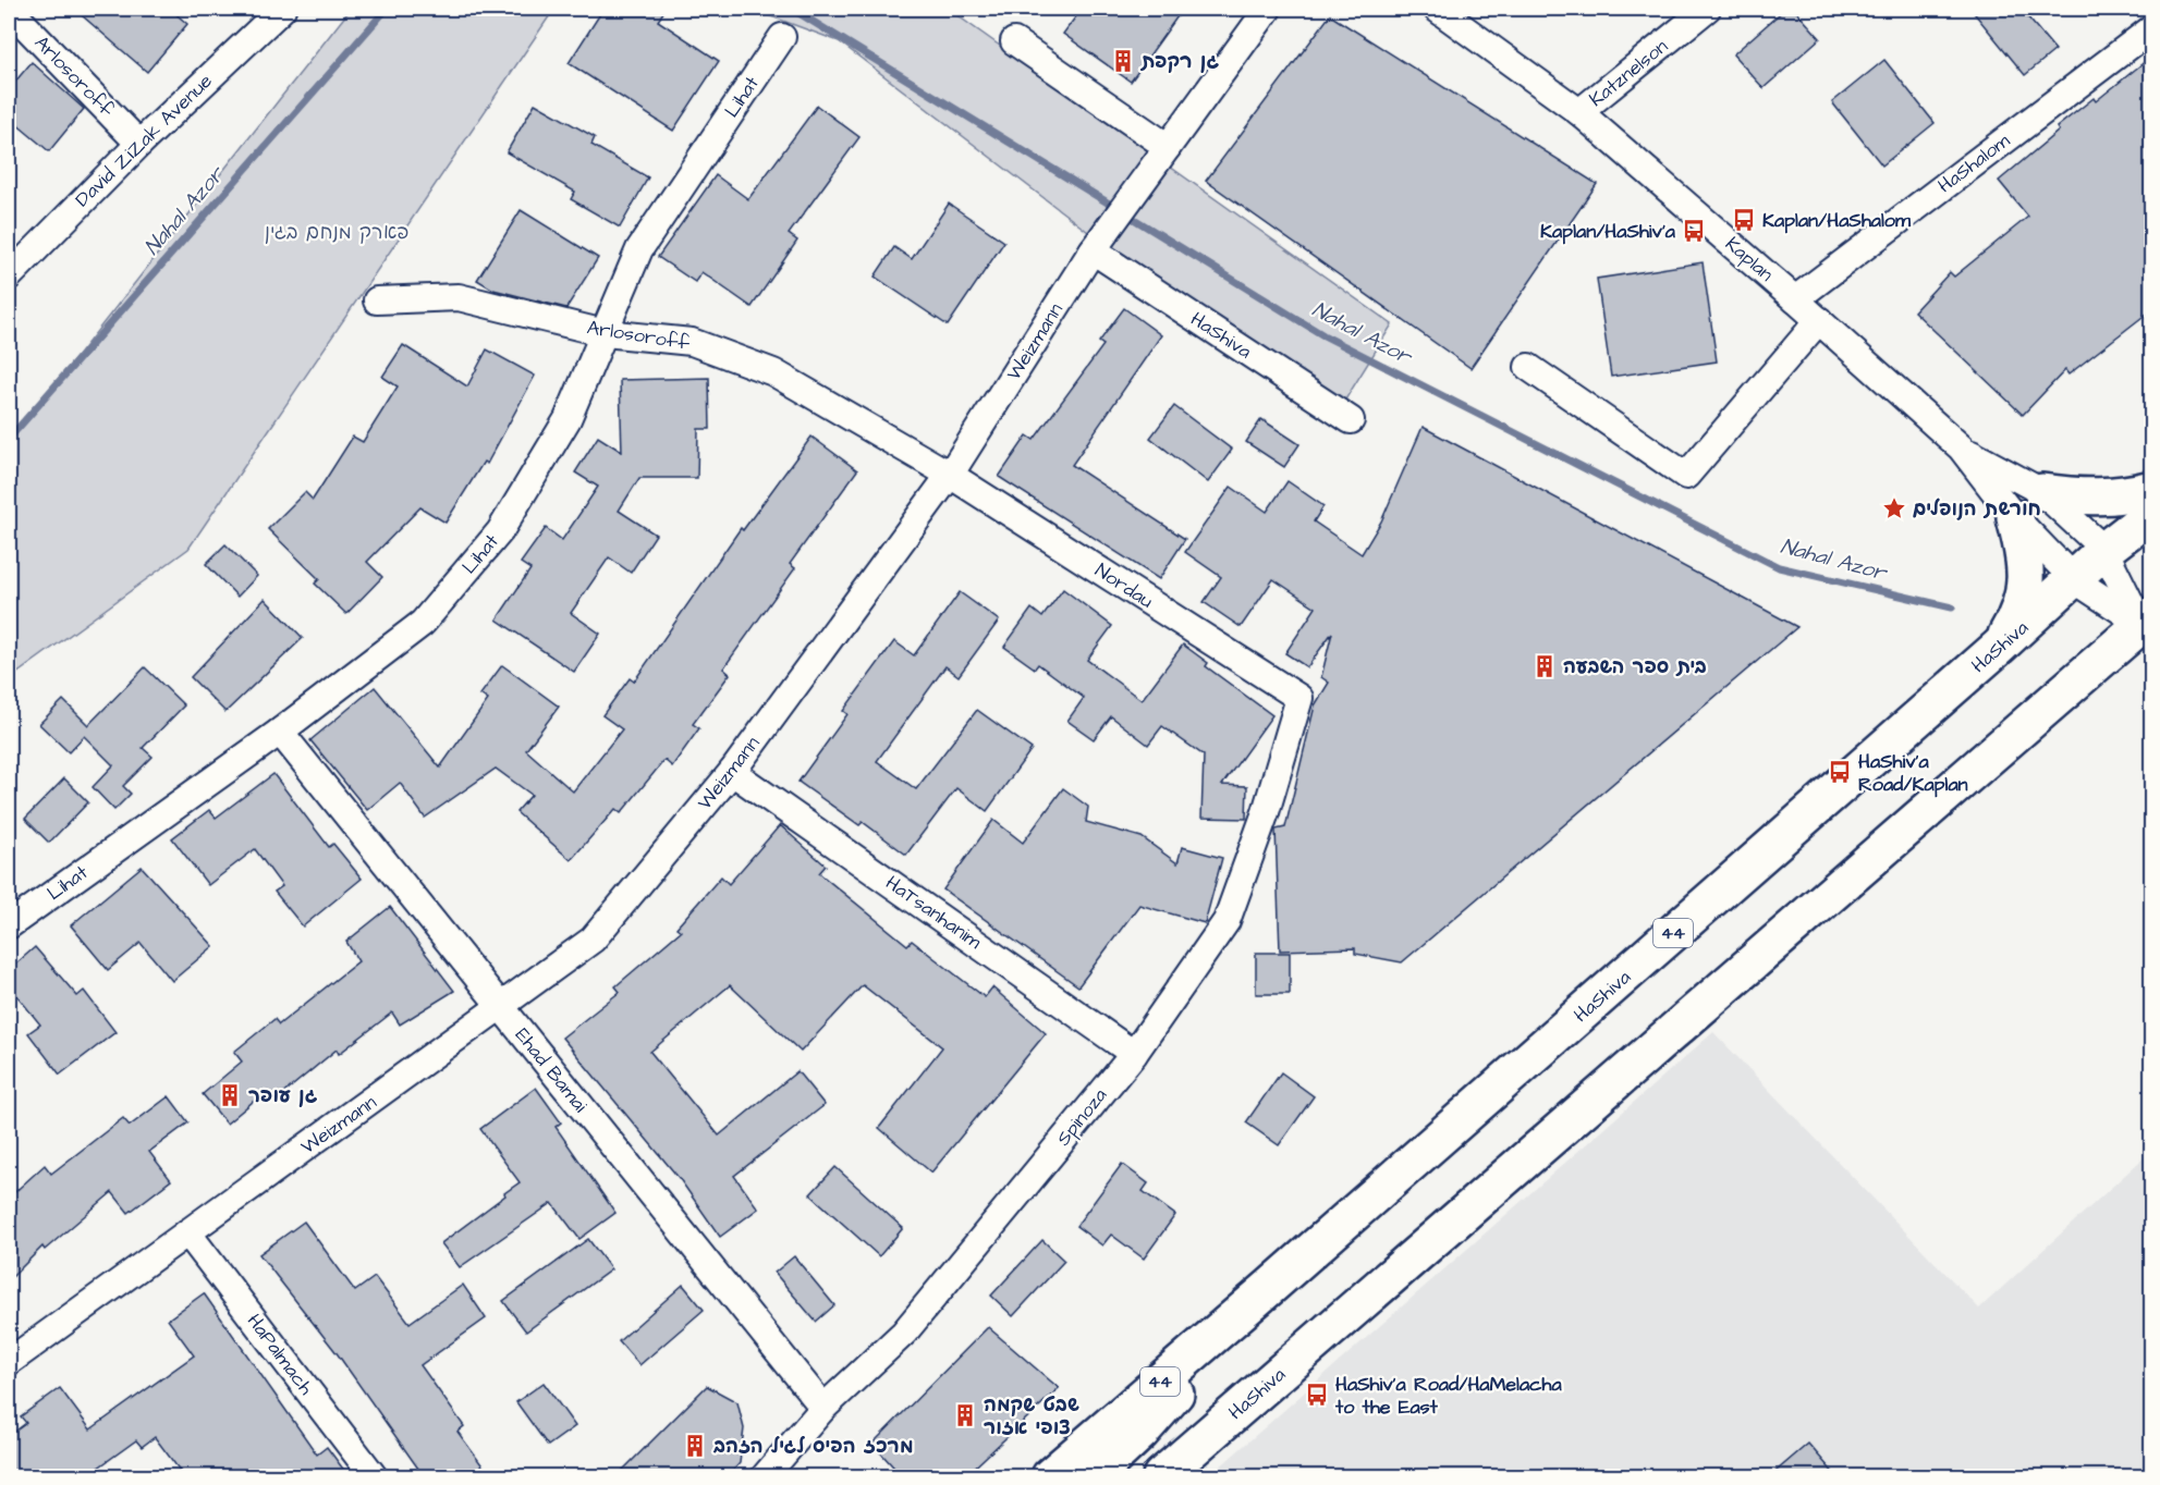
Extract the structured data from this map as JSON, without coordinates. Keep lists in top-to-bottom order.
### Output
{
  "streets": {
    "highway": ["HaShiva", "44"],
    "street": [
      "Katznelson",
      "Arlosoroff",
      "Lihat",
      "David ZiZak Avenue",
      "HaShalom",
      "Kaplan",
      "Weizmann",
      "Nordau",
      "HaTsanhanim",
      "Ehad Bamai",
      "Spinoza",
      "HaPalmach"
    ]
  },
  "crossings": [
    ["Katznelson", "Kaplan"],
    ["Arlosoroff", "Lihat"],
    ["Arlosoroff", "David ZiZak Avenue"],
    ["Arlosoroff", "Weizmann"],
    ["Arlosoroff", "Nordau"],
    ["Lihat", "Ehad Bamai"],
    ["HaShalom", "Kaplan"],
    ["Kaplan", "HaShiva"],
    ["HaShiva", "Weizmann"],
    ["Weizmann", "Nordau"],
    ["Weizmann", "HaTsanhanim"],
    ["Weizmann", "Ehad Bamai"],
    ["Weizmann", "HaPalmach"],
    ["Nordau", "Spinoza"],
    ["HaTsanhanim", "Spinoza"],
    ["Ehad Bamai", "Spinoza"]
  ],
  "water": ["Nahal Azor"],
  "parks": ["פארק מנחם בגין"],
  "places": {
    "building": [
      "גן רקפת",
      "בית ספר השבעה",
      "גן עופר",
      "שבט שקמה צופי אזור",
      "מרכז הפיס לגיל הזהב"
    ],
    "bus stop": [
      "Kaplan/HaShalom",
      "Kaplan/HaShiv'a",
      "HaShiv'a Road/Kaplan",
      "HaShiv'a Road/HaMelacha to the East"
    ],
    "place": ["חורשת הנופלים"]
  }
}
